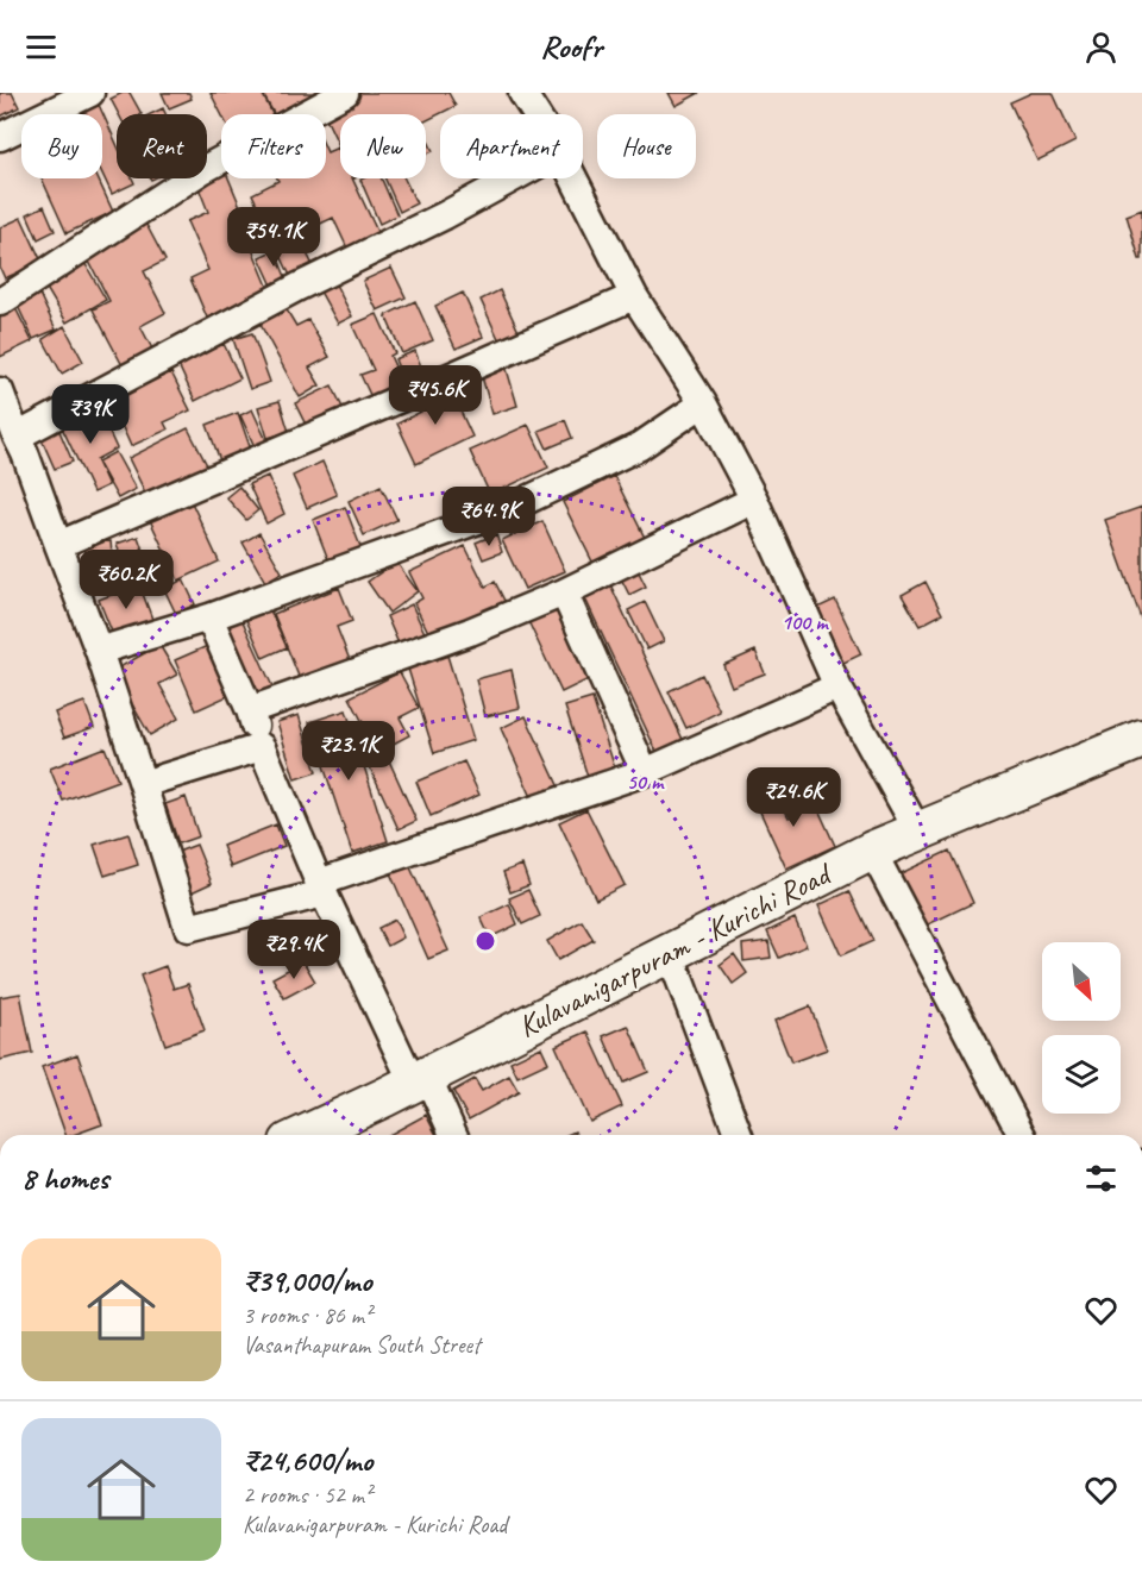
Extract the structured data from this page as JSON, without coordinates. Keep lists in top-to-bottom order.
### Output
{
  "streets": {
    "main road": ["Kulavanigarpuram - Kurichi Road"]
  },
  "north": "bottom right",
  "page": {
    "header": "Roofr",
    "chip": [
      "Buy",
      "Rent",
      "Filters",
      "New",
      "Apartment",
      "House"
    ],
    "price": [
      "₹54.1K",
      "₹45.6K",
      "₹39K",
      "₹64.9K",
      "₹60.2K",
      "₹23.1K",
      "₹24.6K",
      "₹29.4K"
    ],
    "heading": "8 homes",
    "list": [
      {
        "name": "₹39,000/mo",
        "note": "3 rooms · 86 m² · Vasanthapuram South Street"
      },
      {
        "name": "₹24,600/mo",
        "note": "2 rooms · 52 m² · Kulavanigarpuram - Kurichi Road"
      }
    ]
  },
  "rings": ["100 m", "50 m"]
}
